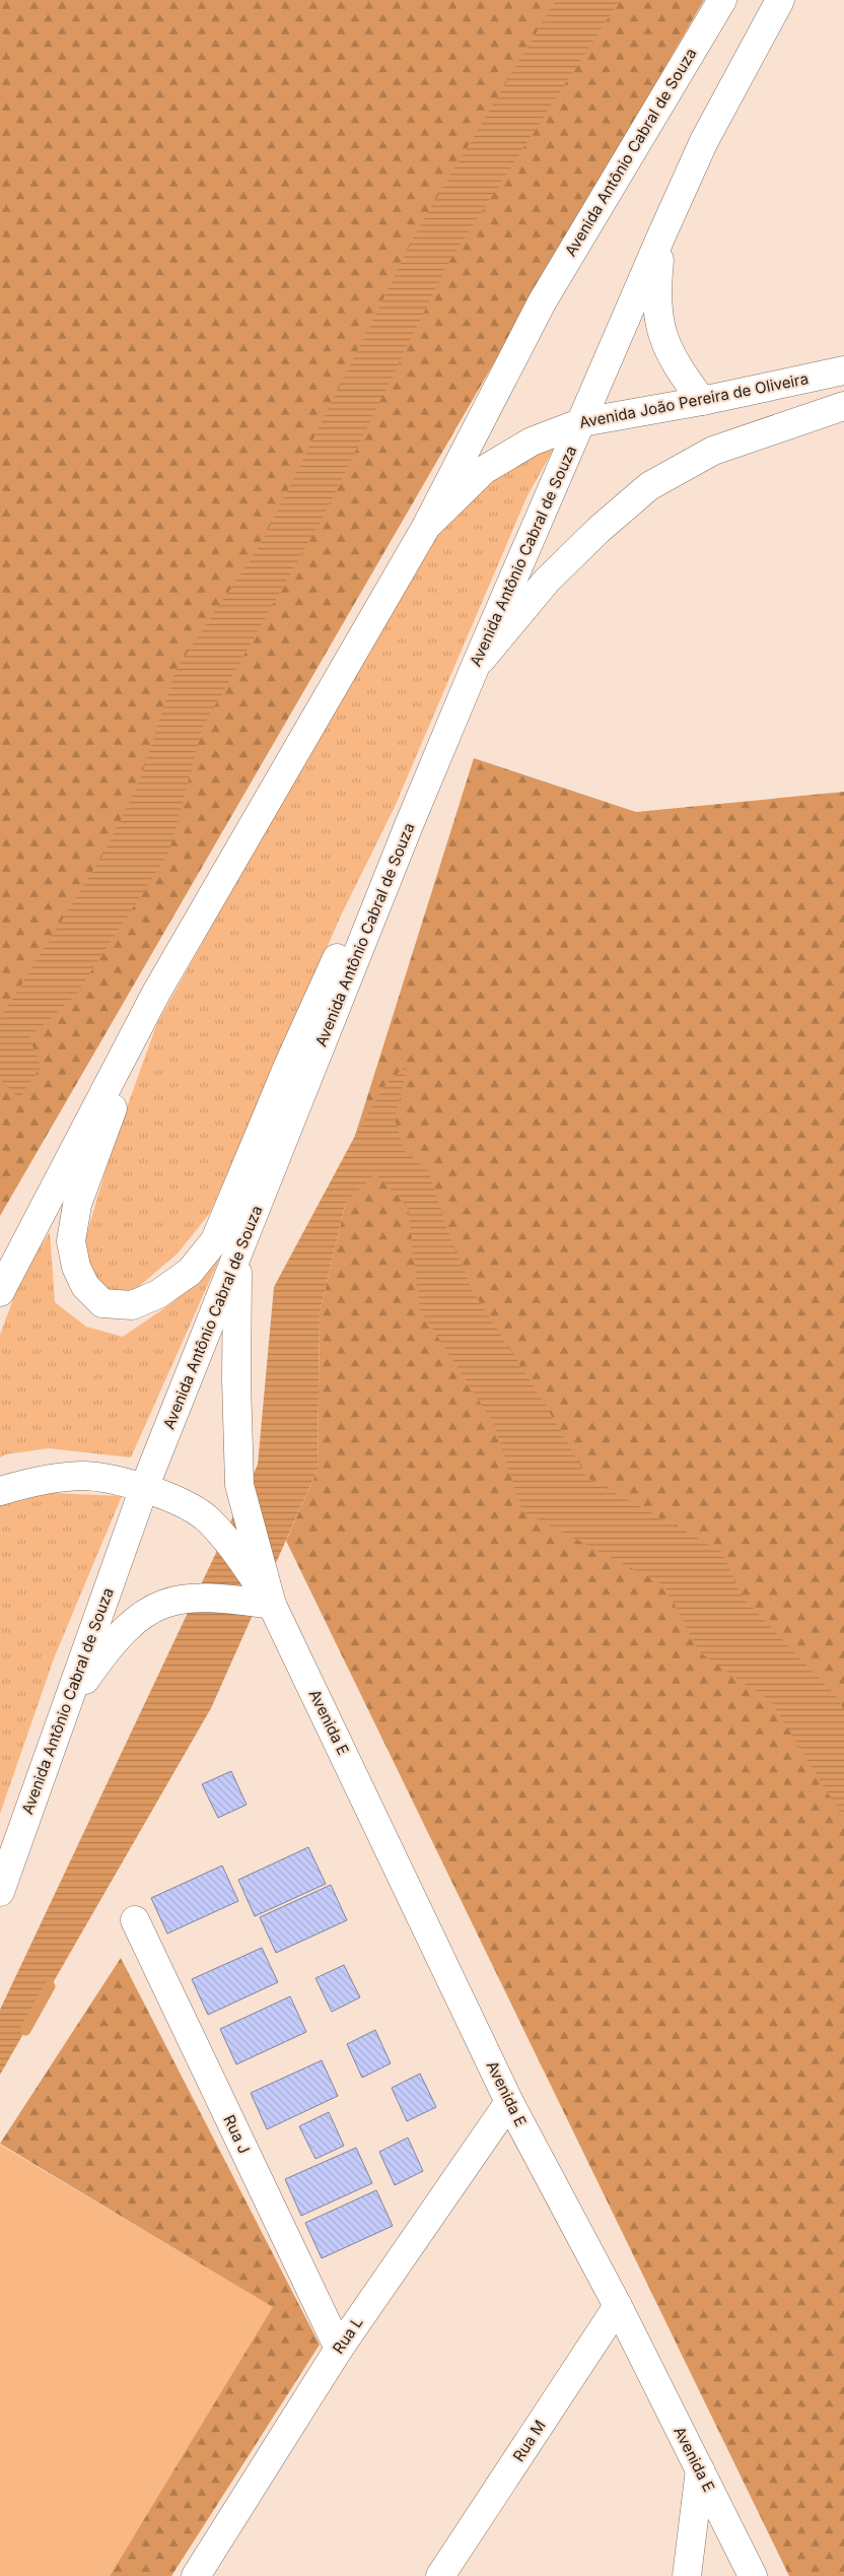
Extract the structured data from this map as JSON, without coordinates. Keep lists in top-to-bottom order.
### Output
{
  "streets": {
    "main road": [
      "Avenida Antônio Cabral de Souza",
      "Avenida João Pereira de Oliveira",
      "Avenida E",
      "Rua J",
      "Rua L",
      "Rua M"
    ]
  },
  "crossings": [
    ["Avenida Antônio Cabral de Souza", "Avenida João Pereira de Oliveira"],
    ["Avenida E", "Rua L"],
    ["Avenida E", "Rua M"],
    ["Rua J", "Rua L"]
  ]
}
